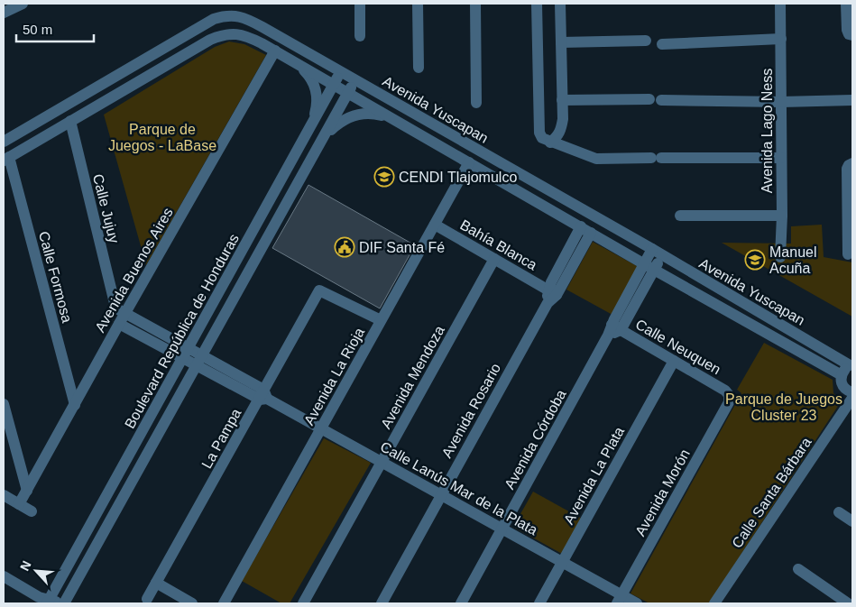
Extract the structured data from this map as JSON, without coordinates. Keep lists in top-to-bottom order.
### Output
{
  "streets": {
    "street": [
      "Avenida Yuscapan",
      "Avenida Lago Ness",
      "Calle Jujuy",
      "Bahía Blanca",
      "Avenida Buenos Aires",
      "Calle Formosa",
      "Boulevard República de Honduras",
      "Calle Neuquen",
      "Avenida La Rioja",
      "Avenida Mendoza",
      "Avenida Rosario",
      "La Pampa",
      "Avenida Córdoba",
      "Avenida La Plata",
      "Calle Lanús Mar de la Plata",
      "Avenida Morón",
      "Calle Santa Bárbara"
    ]
  },
  "crossings": [
    ["Avenida Yuscapan", "Calle Jujuy"],
    ["Avenida Yuscapan", "Avenida Buenos Aires"],
    ["Avenida Yuscapan", "Calle Formosa"],
    ["Avenida Yuscapan", "Boulevard República de Honduras"],
    ["Avenida Yuscapan", "Avenida La Rioja"],
    ["Avenida Yuscapan", "Avenida Rosario"],
    ["Avenida Yuscapan", "Avenida Córdoba"],
    ["Calle Jujuy", "Calle Lanús Mar de la Plata"],
    ["Bahía Blanca", "Avenida La Rioja"],
    ["Bahía Blanca", "Avenida Mendoza"],
    ["Bahía Blanca", "Avenida Rosario"],
    ["Avenida Buenos Aires", "Calle Formosa"],
    ["Avenida Buenos Aires", "Calle Lanús Mar de la Plata"],
    ["Boulevard República de Honduras", "Calle Lanús Mar de la Plata"],
    ["Calle Neuquen", "Avenida Córdoba"],
    ["Calle Neuquen", "Avenida La Plata"],
    ["Calle Neuquen", "Avenida Morón"],
    ["Avenida La Rioja", "La Pampa"],
    ["Avenida La Rioja", "Calle Lanús Mar de la Plata"],
    ["Avenida Mendoza", "Calle Lanús Mar de la Plata"],
    ["Avenida Rosario", "Calle Lanús Mar de la Plata"],
    ["La Pampa", "Calle Lanús Mar de la Plata"],
    ["Avenida Córdoba", "Calle Lanús Mar de la Plata"],
    ["Avenida La Plata", "Calle Lanús Mar de la Plata"],
    ["Calle Lanús Mar de la Plata", "Avenida Morón"]
  ],
  "parks": ["Parque de Juegos - LaBase", "Parque de Juegos Cluster 23"],
  "places": {
    "school or university": ["CENDI Tlajomulco", "Manuel Acuña"],
    "public building": ["DIF Santa Fé"]
  },
  "scale_bar": "50 m",
  "north": "top left"
}
